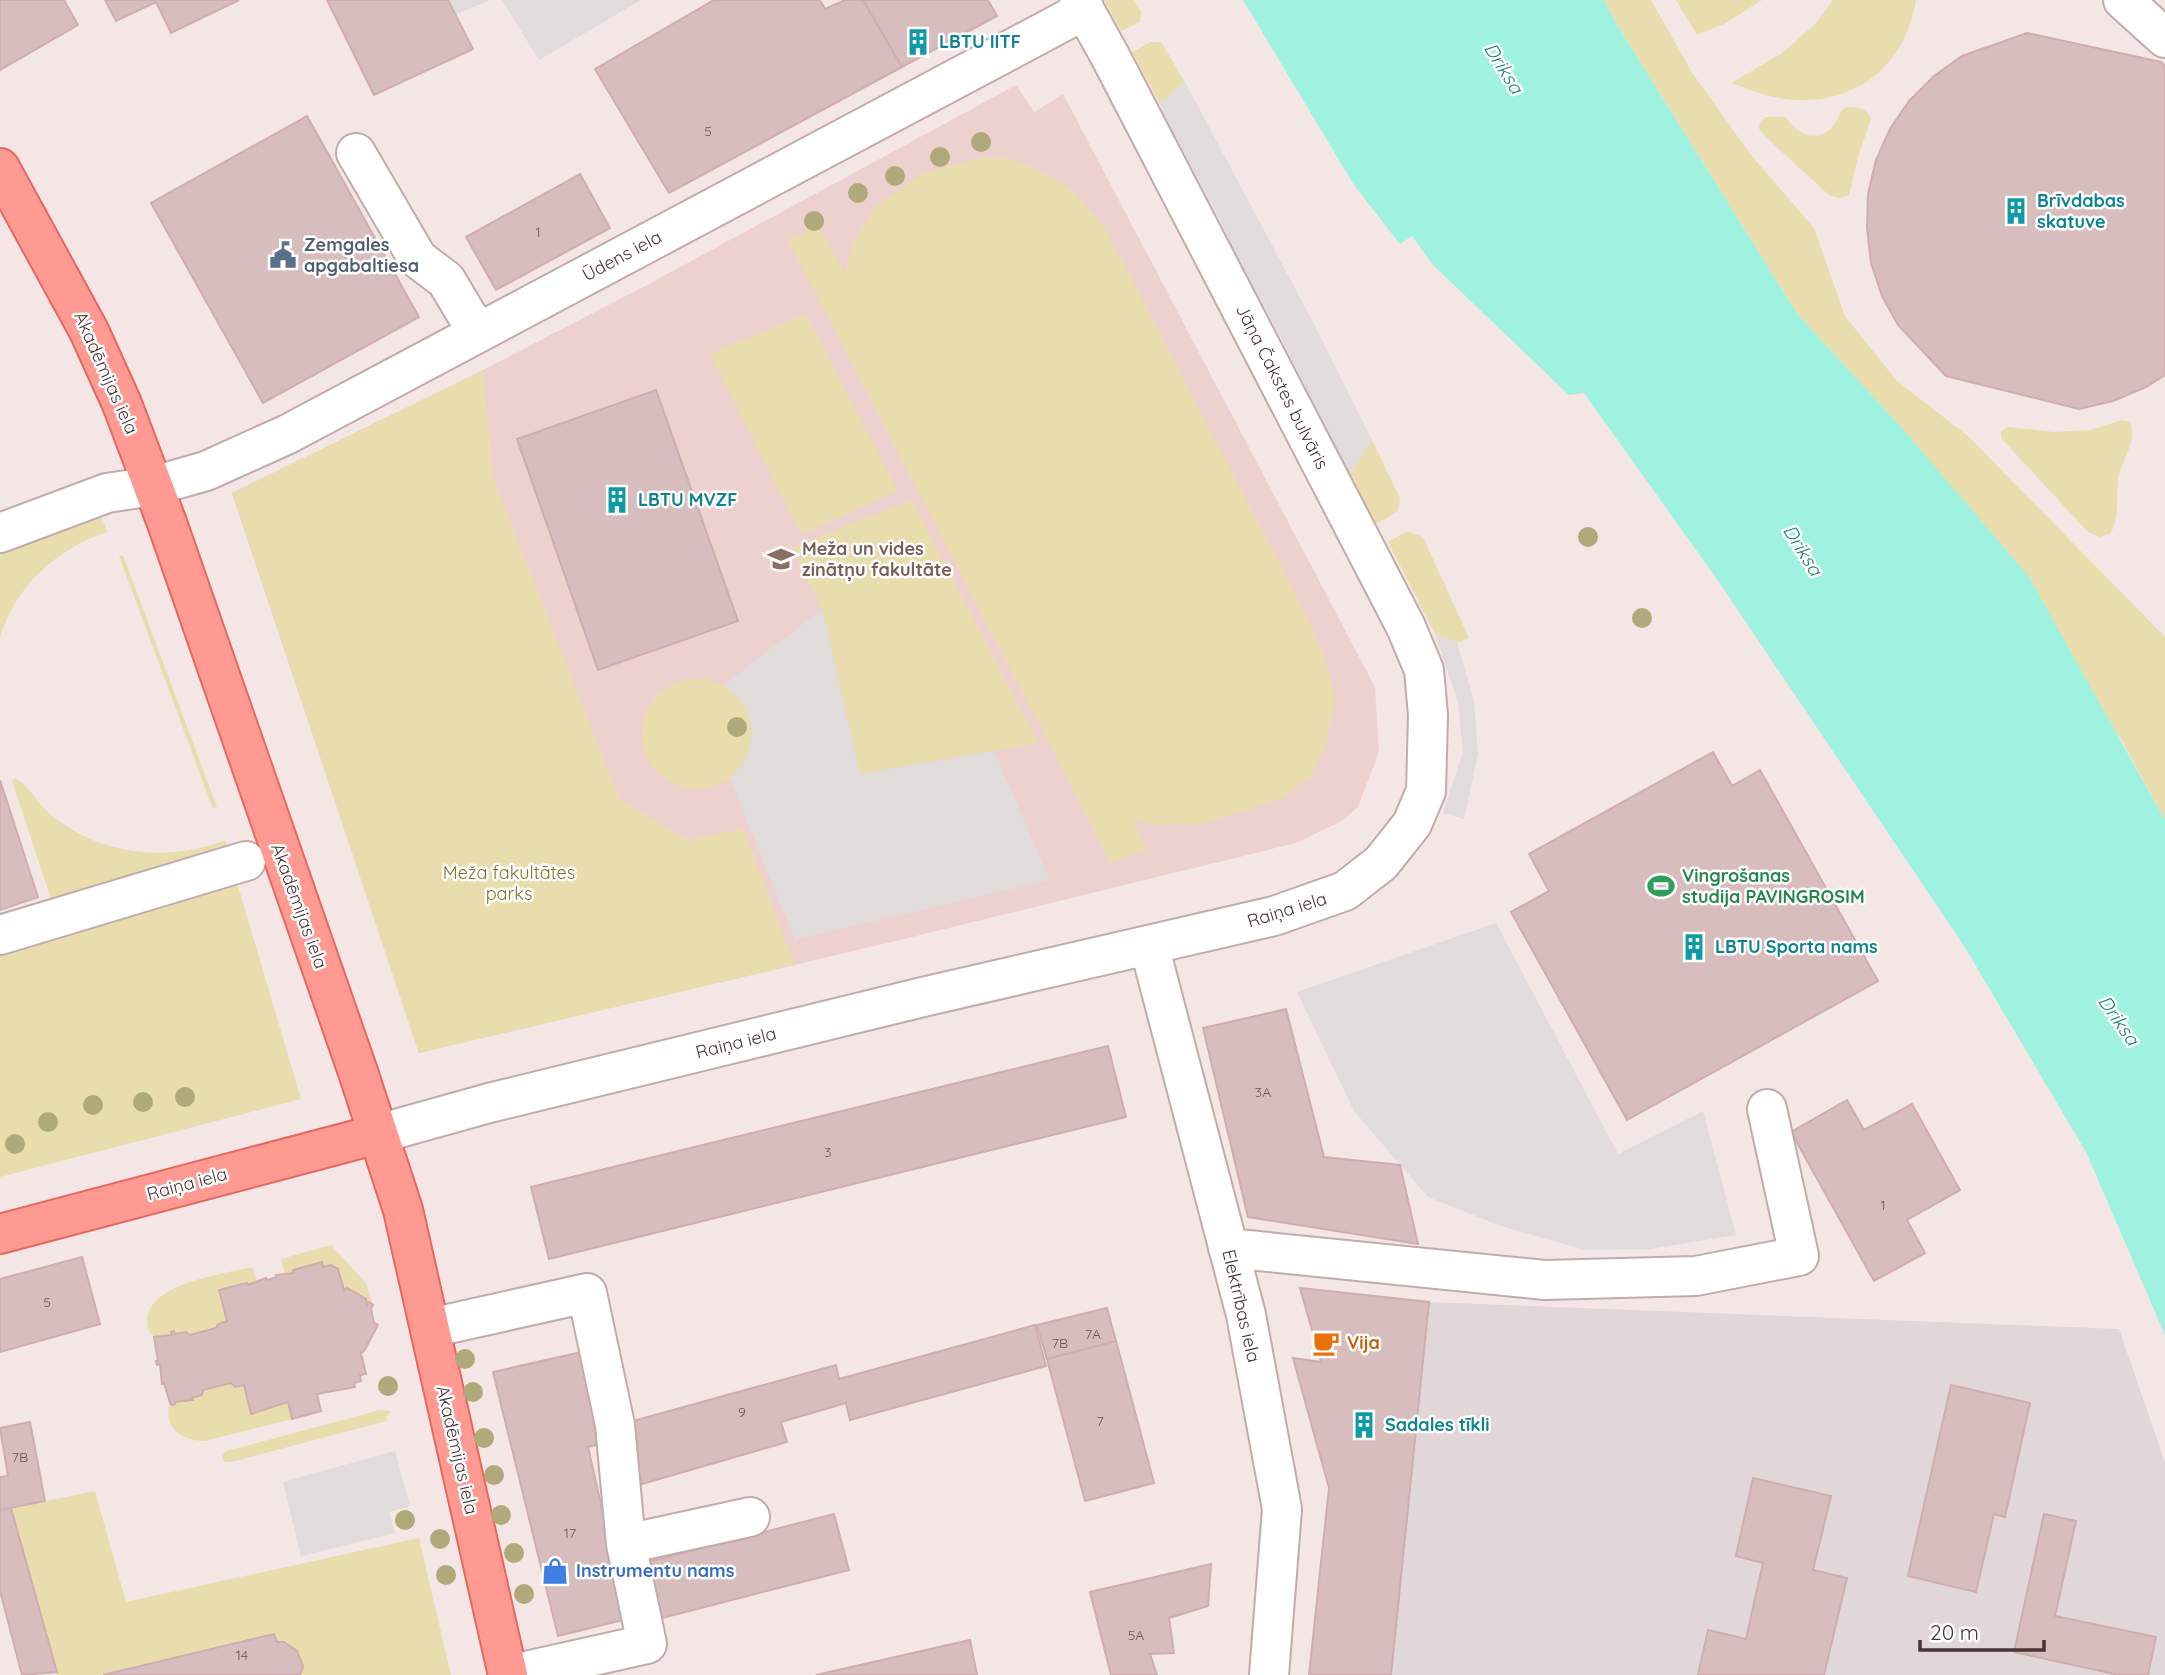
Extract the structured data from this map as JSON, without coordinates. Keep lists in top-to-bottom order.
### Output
{
  "streets": {
    "main road": ["Akadēmijas iela", "Raiņa iela"],
    "street": ["Ūdens iela", "Jāņa Čakstes bulvāris", "Elektrības iela"]
  },
  "crossings": [
    ["Ūdens iela", "Akadēmijas iela"],
    ["Ūdens iela", "Jāņa Čakstes bulvāris"],
    ["Akadēmijas iela", "Raiņa iela"],
    ["Jāņa Čakstes bulvāris", "Raiņa iela"],
    ["Raiņa iela", "Elektrības iela"]
  ],
  "water": ["Driksa"],
  "parks": ["Meža fakultātes parks"],
  "places": {
    "building": [
      "LBTU IITF",
      "Brīvdabas skatuve",
      "LBTU MVZF",
      "LBTU Sporta nams",
      "Sadales tīkli"
    ],
    "public building": ["Zemgales apgabaltiesa"],
    "school or university": ["Meža un vides zinātņu fakultāte"],
    "sports": ["Vingrošanas studija PAVINGROSIM"],
    "cafe": ["Vija"],
    "shop": ["Instrumentu nams"]
  },
  "house_numbers": [
    "5",
    "1",
    "3A",
    "3",
    "1",
    "5",
    "7A",
    "7B",
    "9",
    "7",
    "7B",
    "17",
    "5A",
    "14"
  ],
  "scale_bar": "20 m"
}
